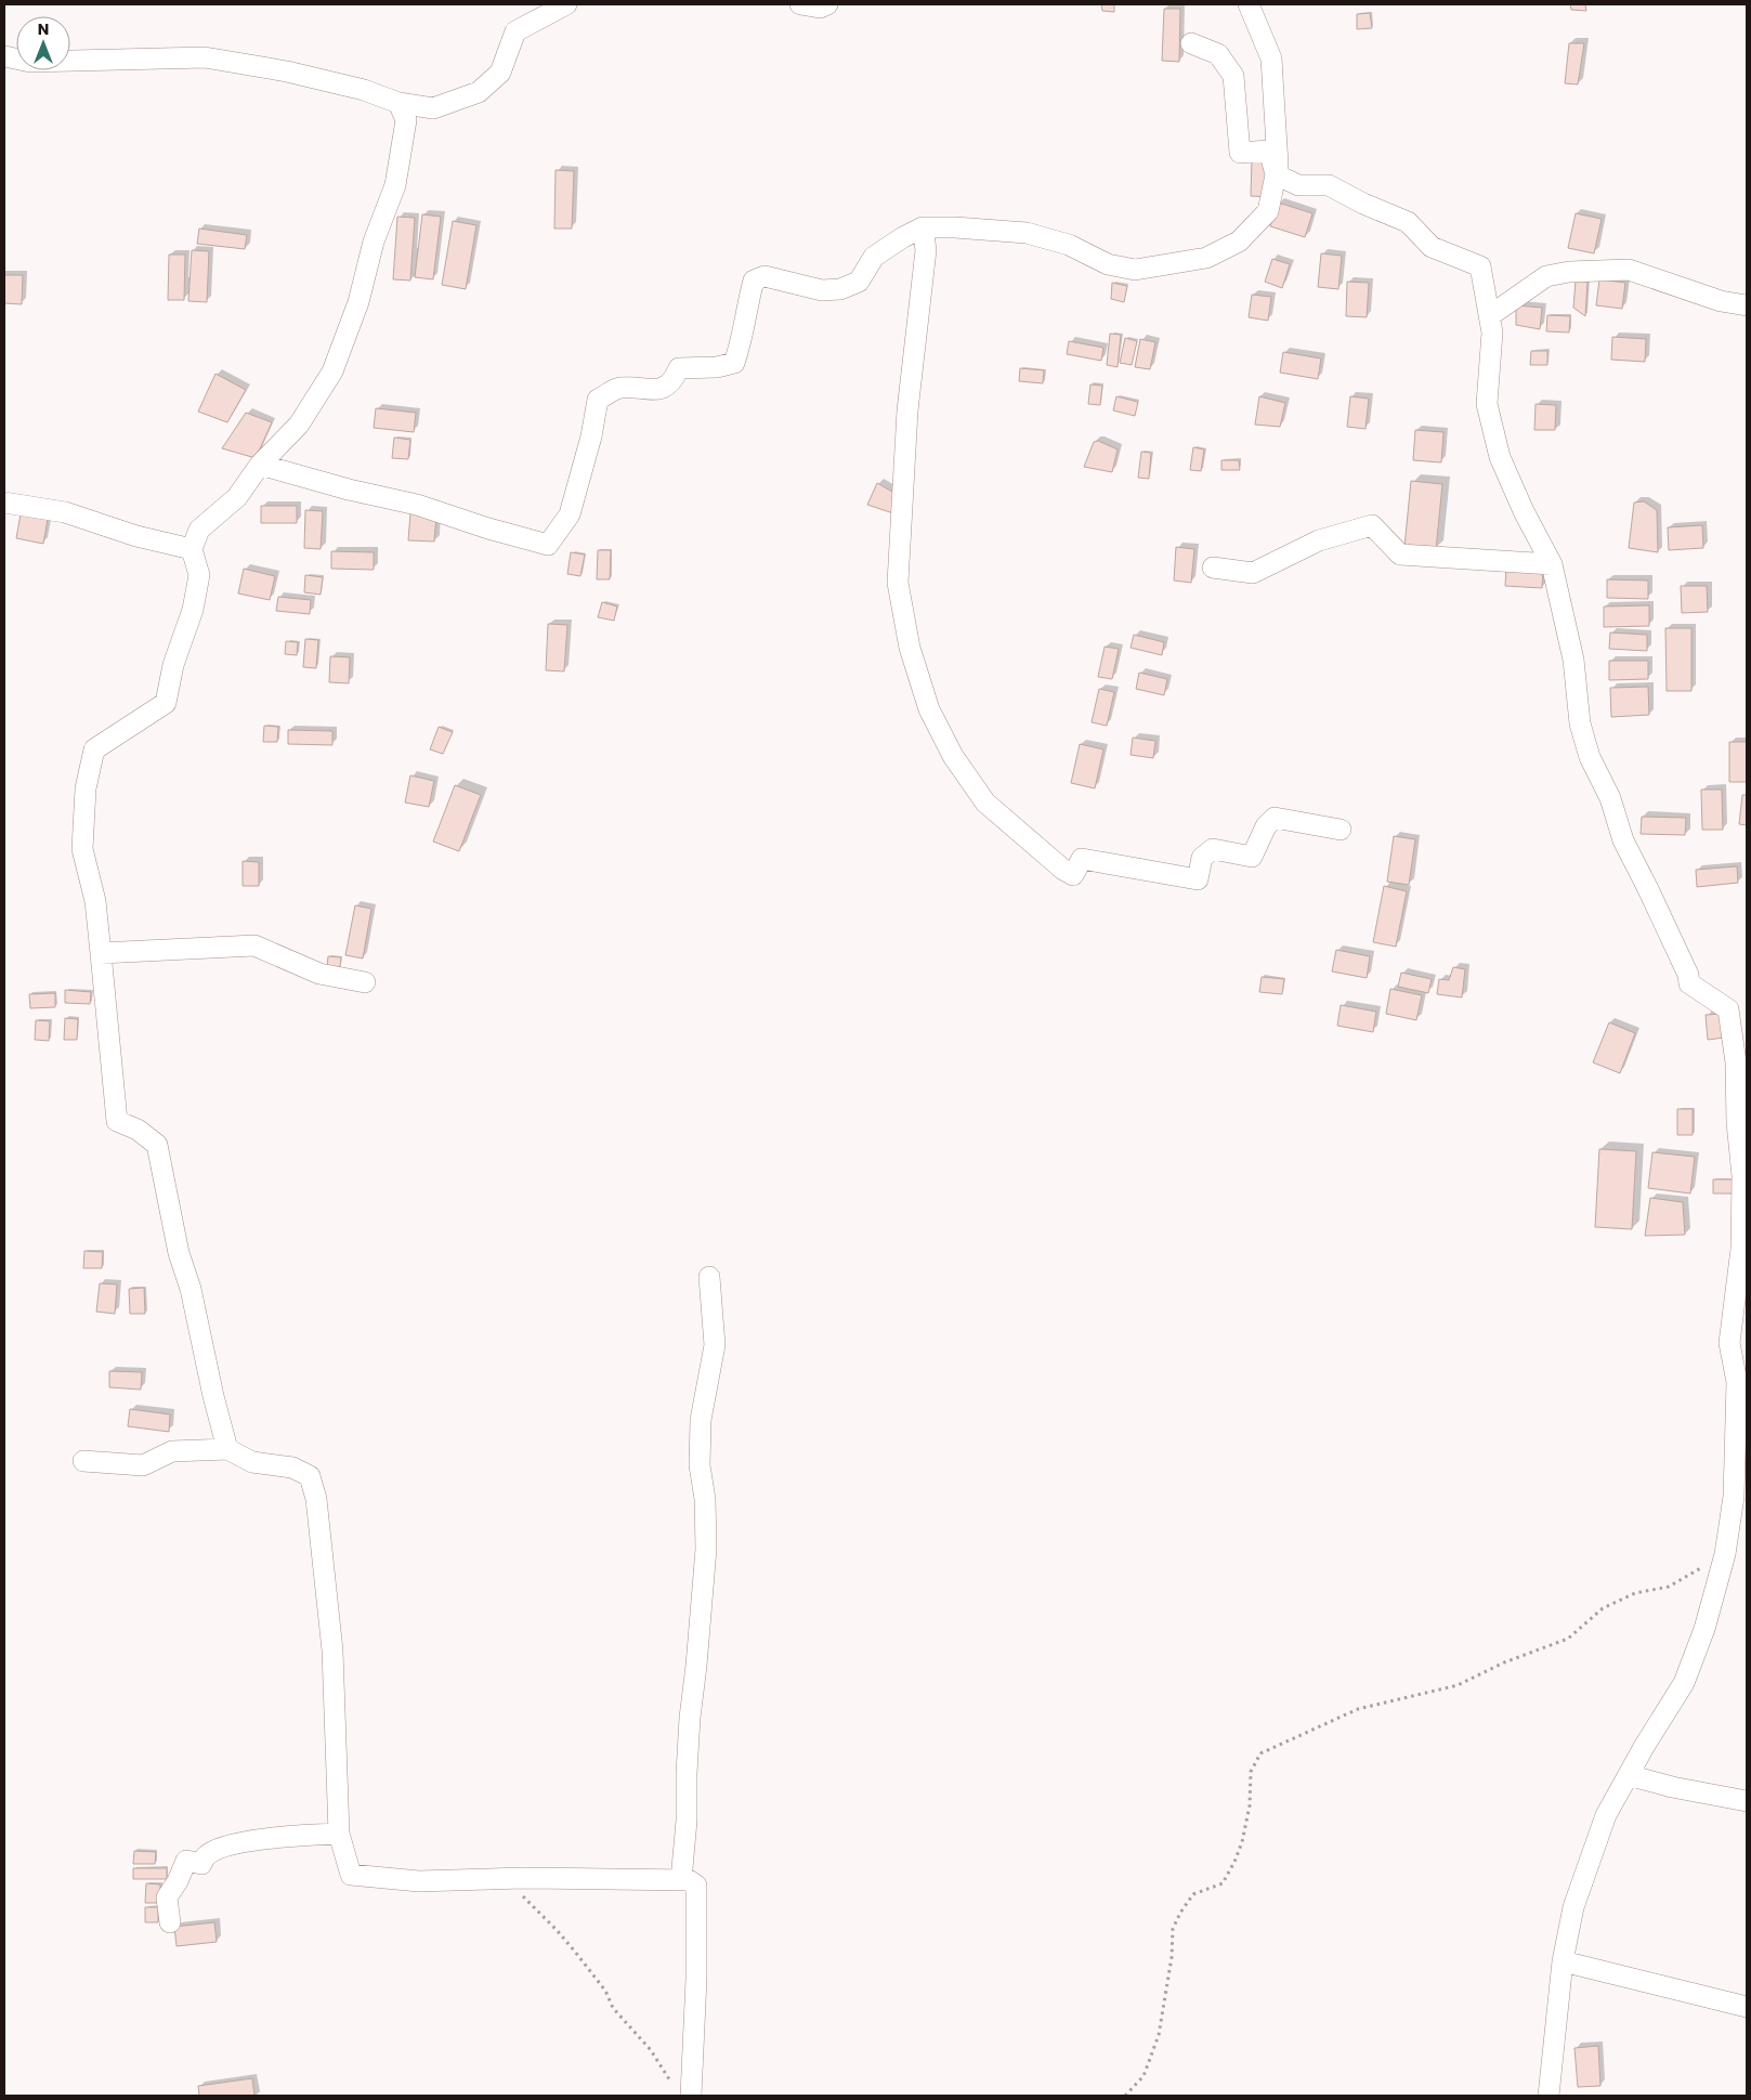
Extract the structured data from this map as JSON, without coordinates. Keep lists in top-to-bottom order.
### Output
{
  "north": "top"
}
